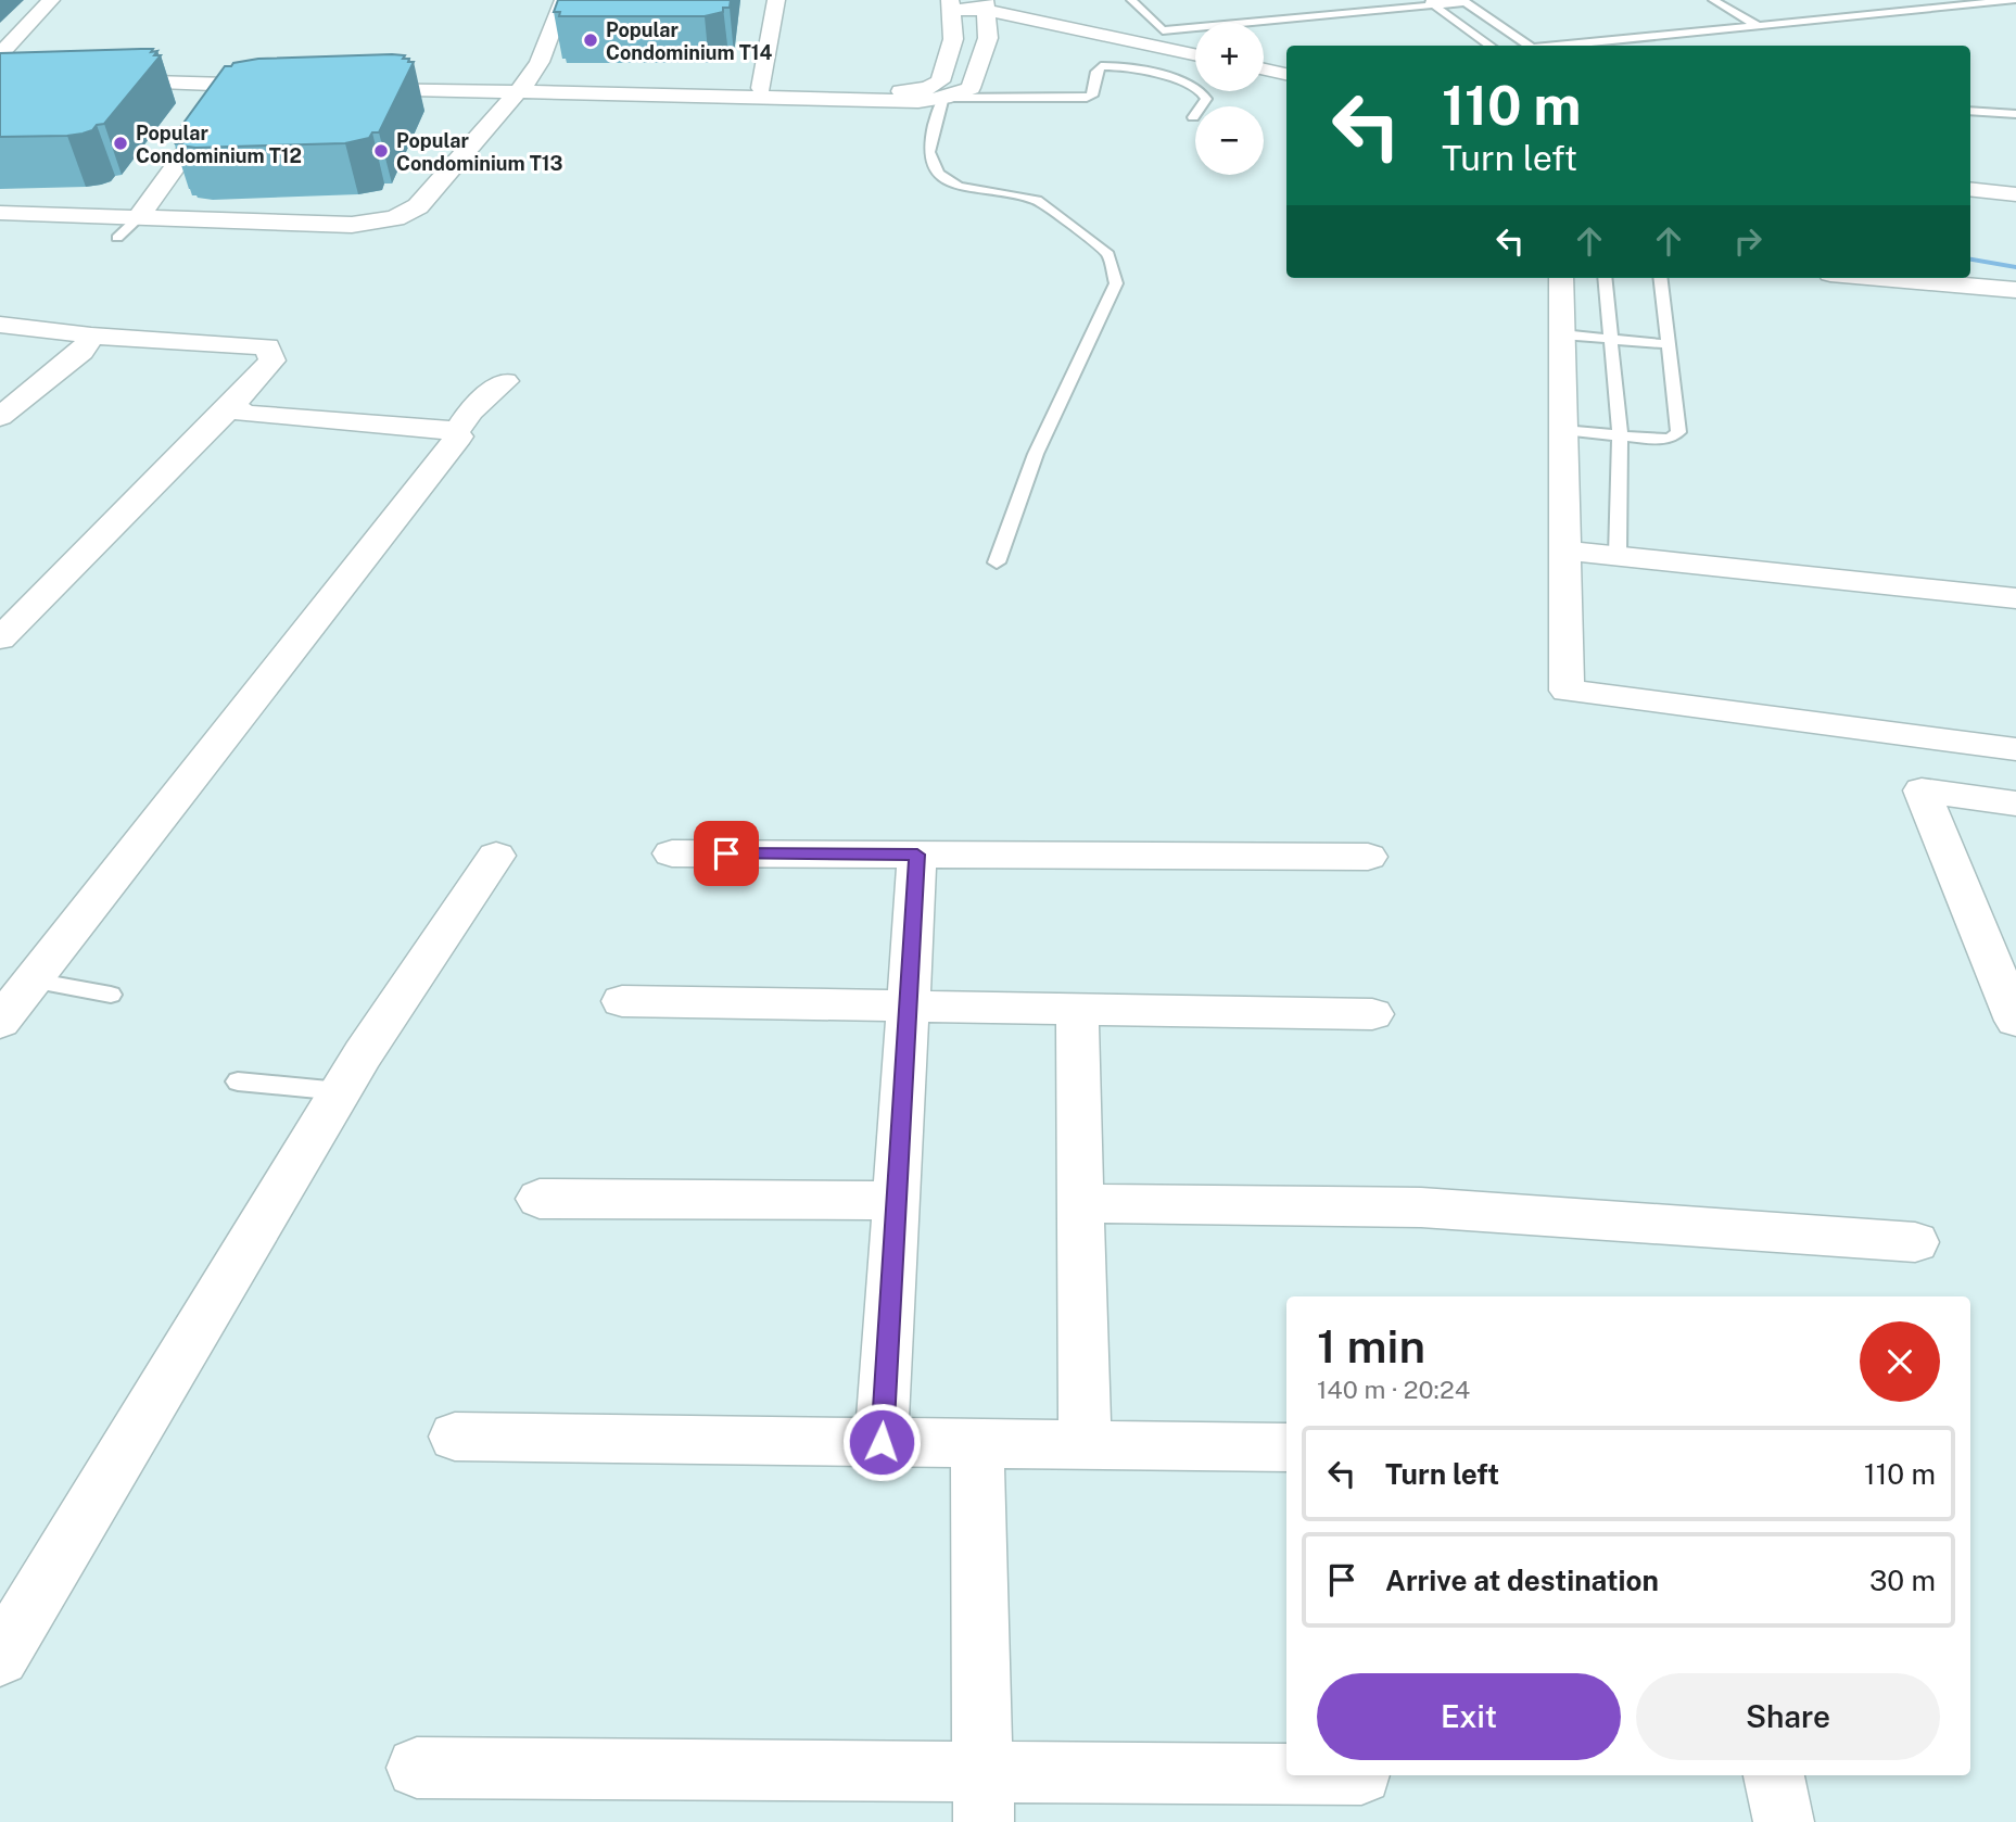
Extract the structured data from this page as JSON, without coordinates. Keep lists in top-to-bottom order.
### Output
{
  "places": ["Popular Condominium T14", "Popular Condominium T12", "Popular Condominium T13"],
  "page": {
    "map_buttons": ["+", "−"],
    "turn": ["110 m", "Turn left"],
    "heading": ["1 min", "140 m · 20:24"],
    "list": [
      {
        "name": "Turn left",
        "value": "110 m"
      },
      {
        "name": "Arrive at destination",
        "value": "30 m"
      }
    ],
    "buttons": ["Exit", "Share"]
  }
}
